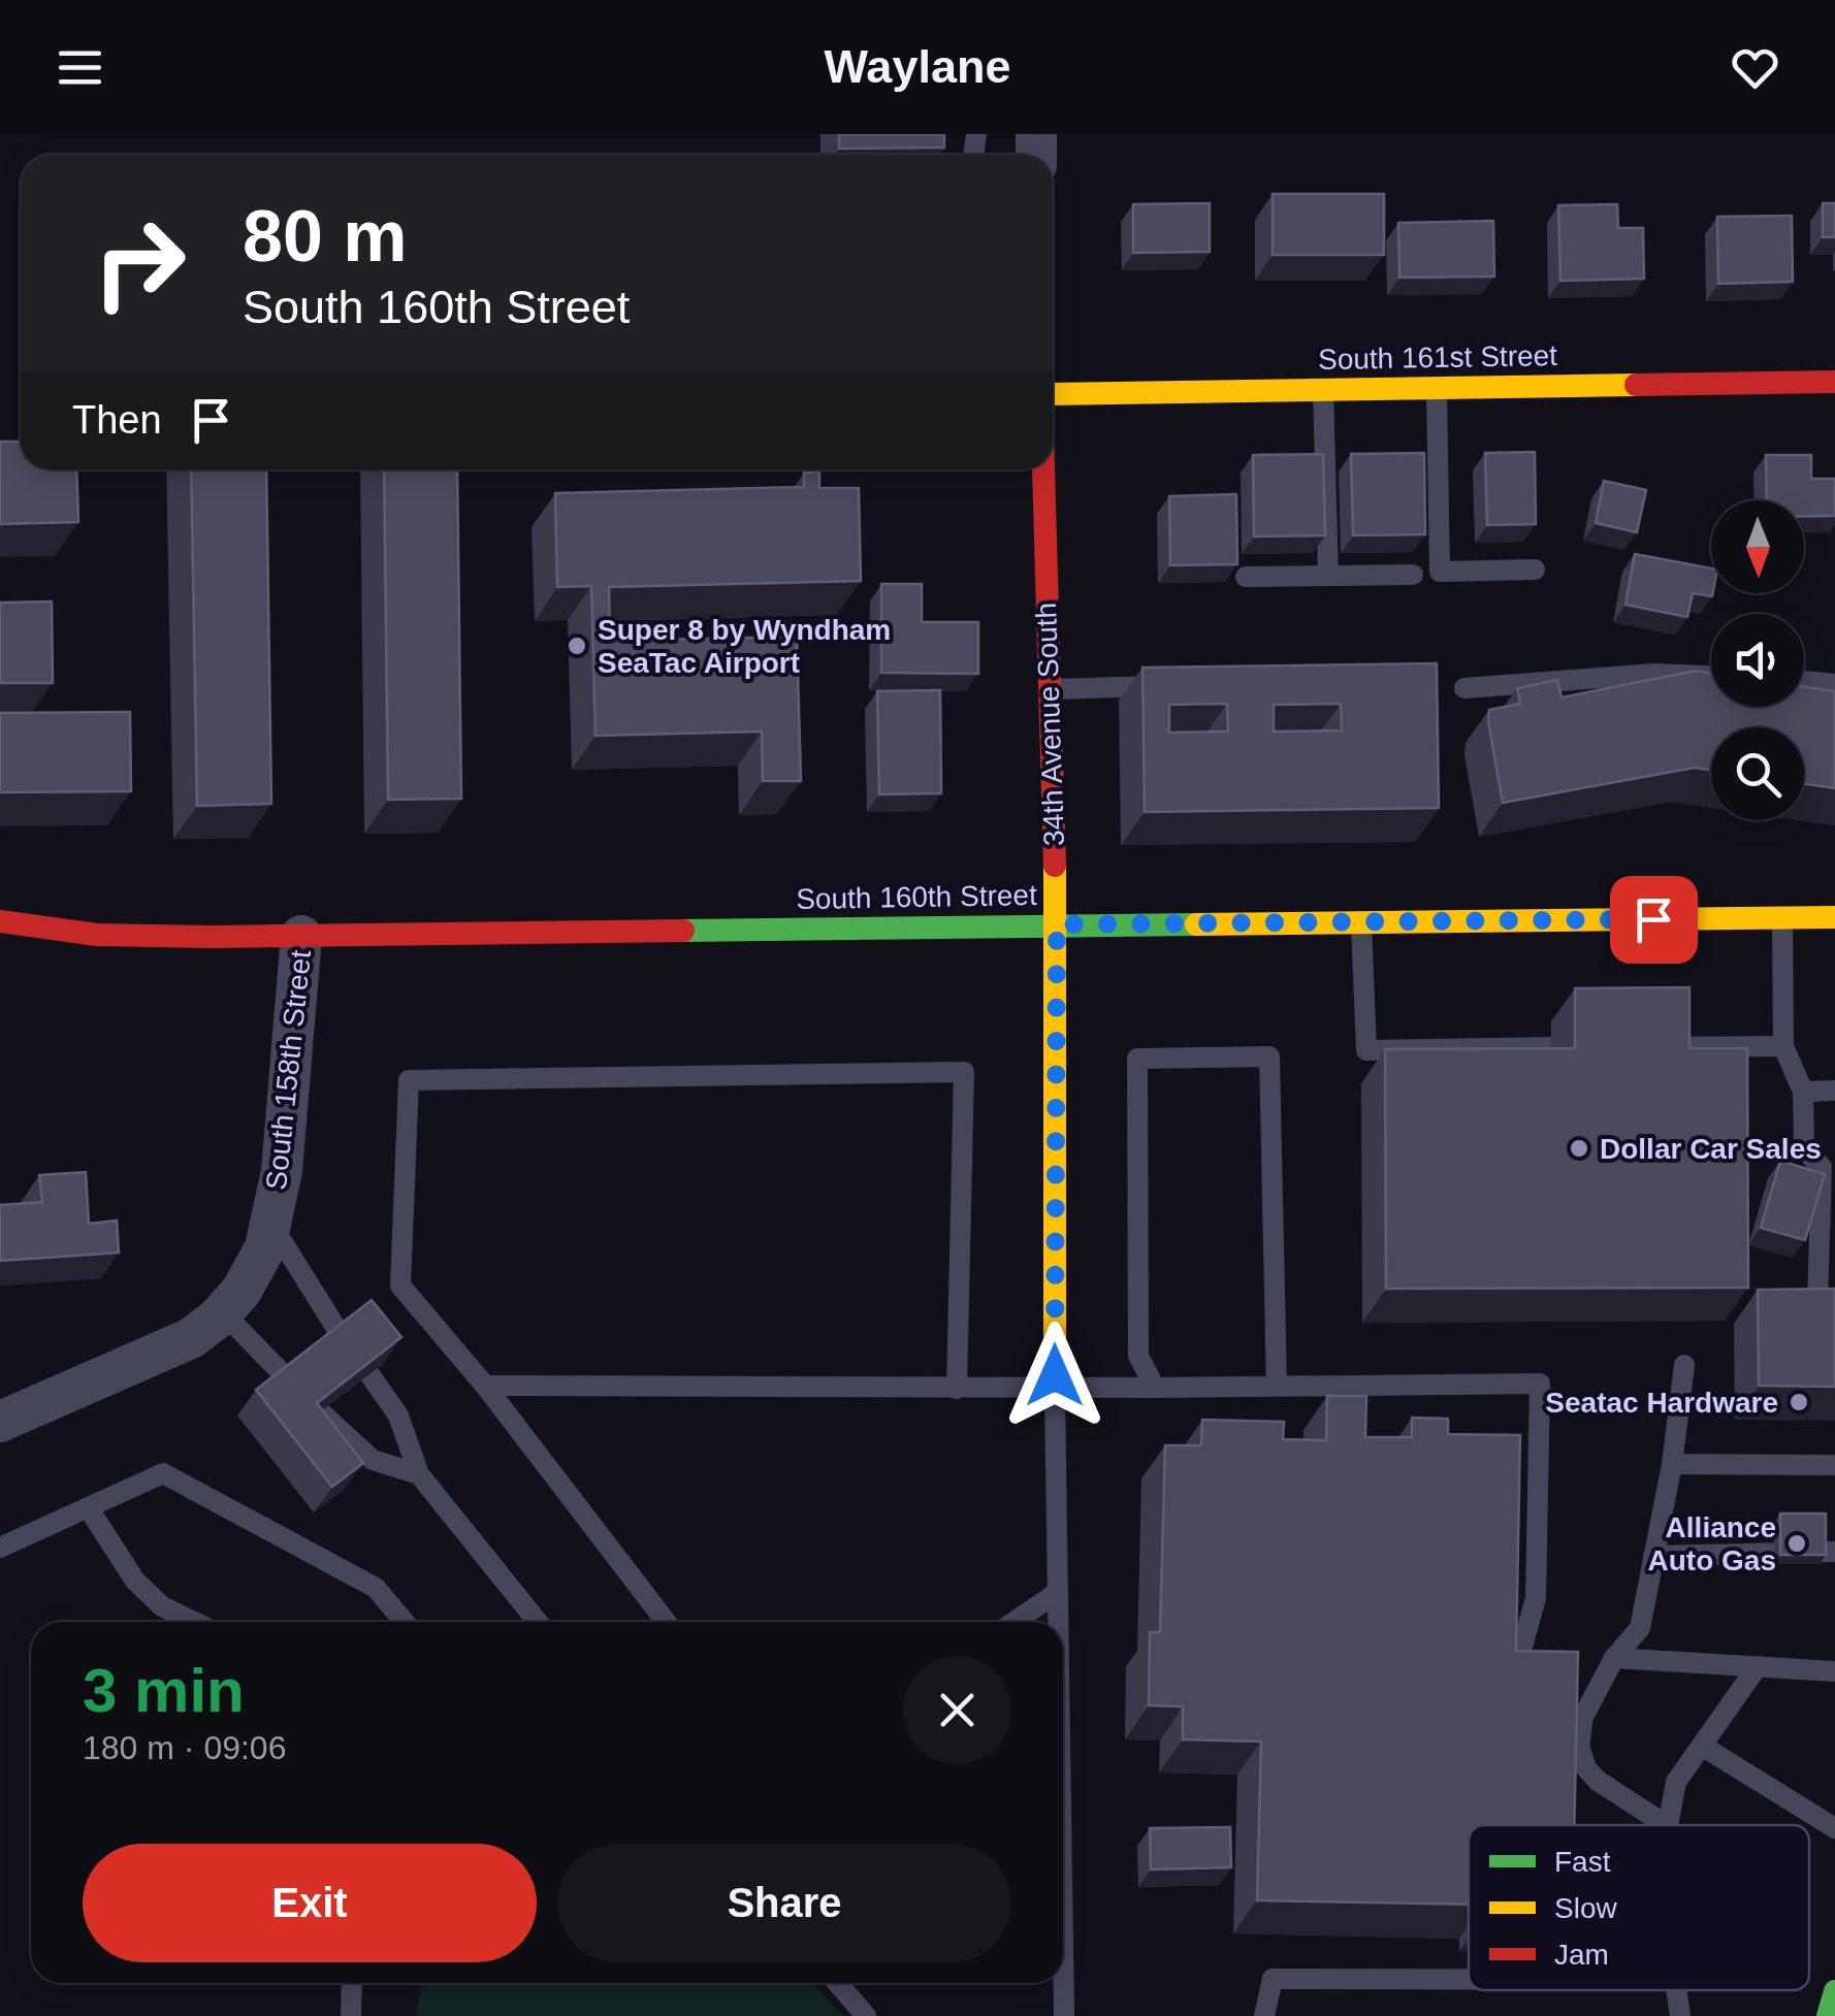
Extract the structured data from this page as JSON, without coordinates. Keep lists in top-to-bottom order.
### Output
{
  "streets": {
    "main road": ["South 161st Street", "34th Avenue South", "South 160th Street"],
    "street": ["South 158th Street"]
  },
  "crossings": [
    ["34th Avenue South", "South 160th Street"],
    ["South 160th Street", "South 158th Street"]
  ],
  "places": [
    "Super 8 by Wyndham SeaTac Airport",
    "Dollar Car Sales",
    "Seatac Hardware",
    "Alliance Auto Gas"
  ],
  "legend": ["Fast", "Slow", "Jam"],
  "north": "bottom",
  "page": {
    "header": "Waylane",
    "turn": ["80 m", "South 160th Street"],
    "then": "Then",
    "heading": ["3 min", "180 m · 09:06"],
    "buttons": ["Exit", "Share"]
  }
}
